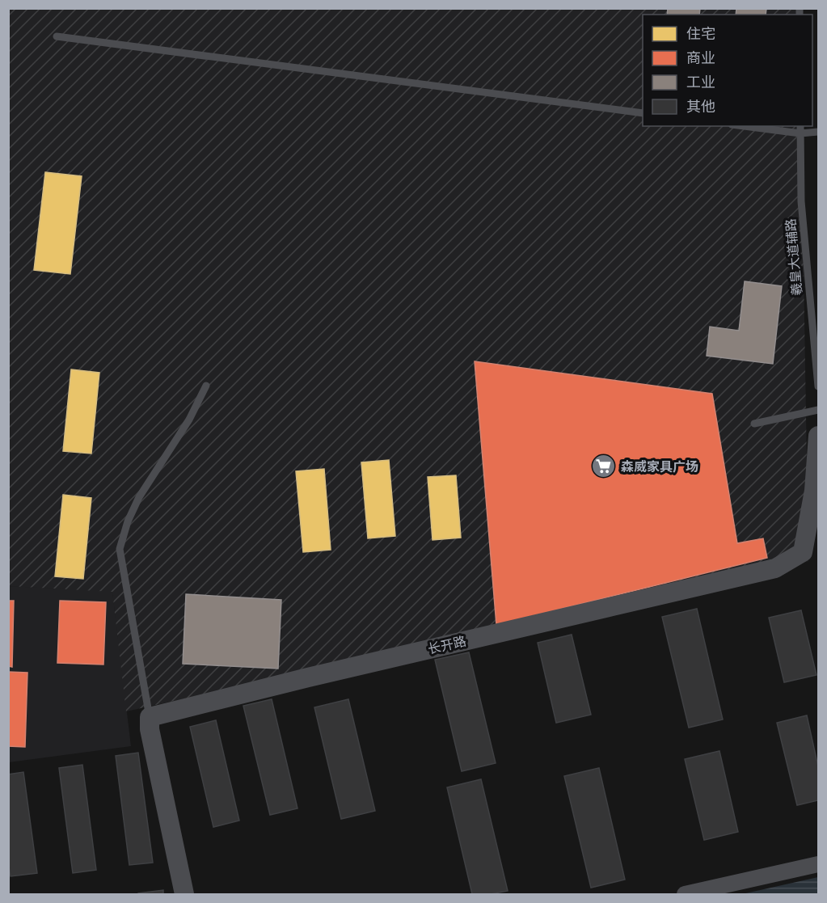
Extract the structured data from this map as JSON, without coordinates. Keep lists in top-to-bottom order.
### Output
{
  "streets": {
    "street": ["长开路"],
    "lane": ["羲皇大道辅路"]
  },
  "places": {
    "supermarket": ["森威家具广场"]
  },
  "legend": [
    "住宅",
    "商业",
    "工业",
    "其他"
  ]
}
